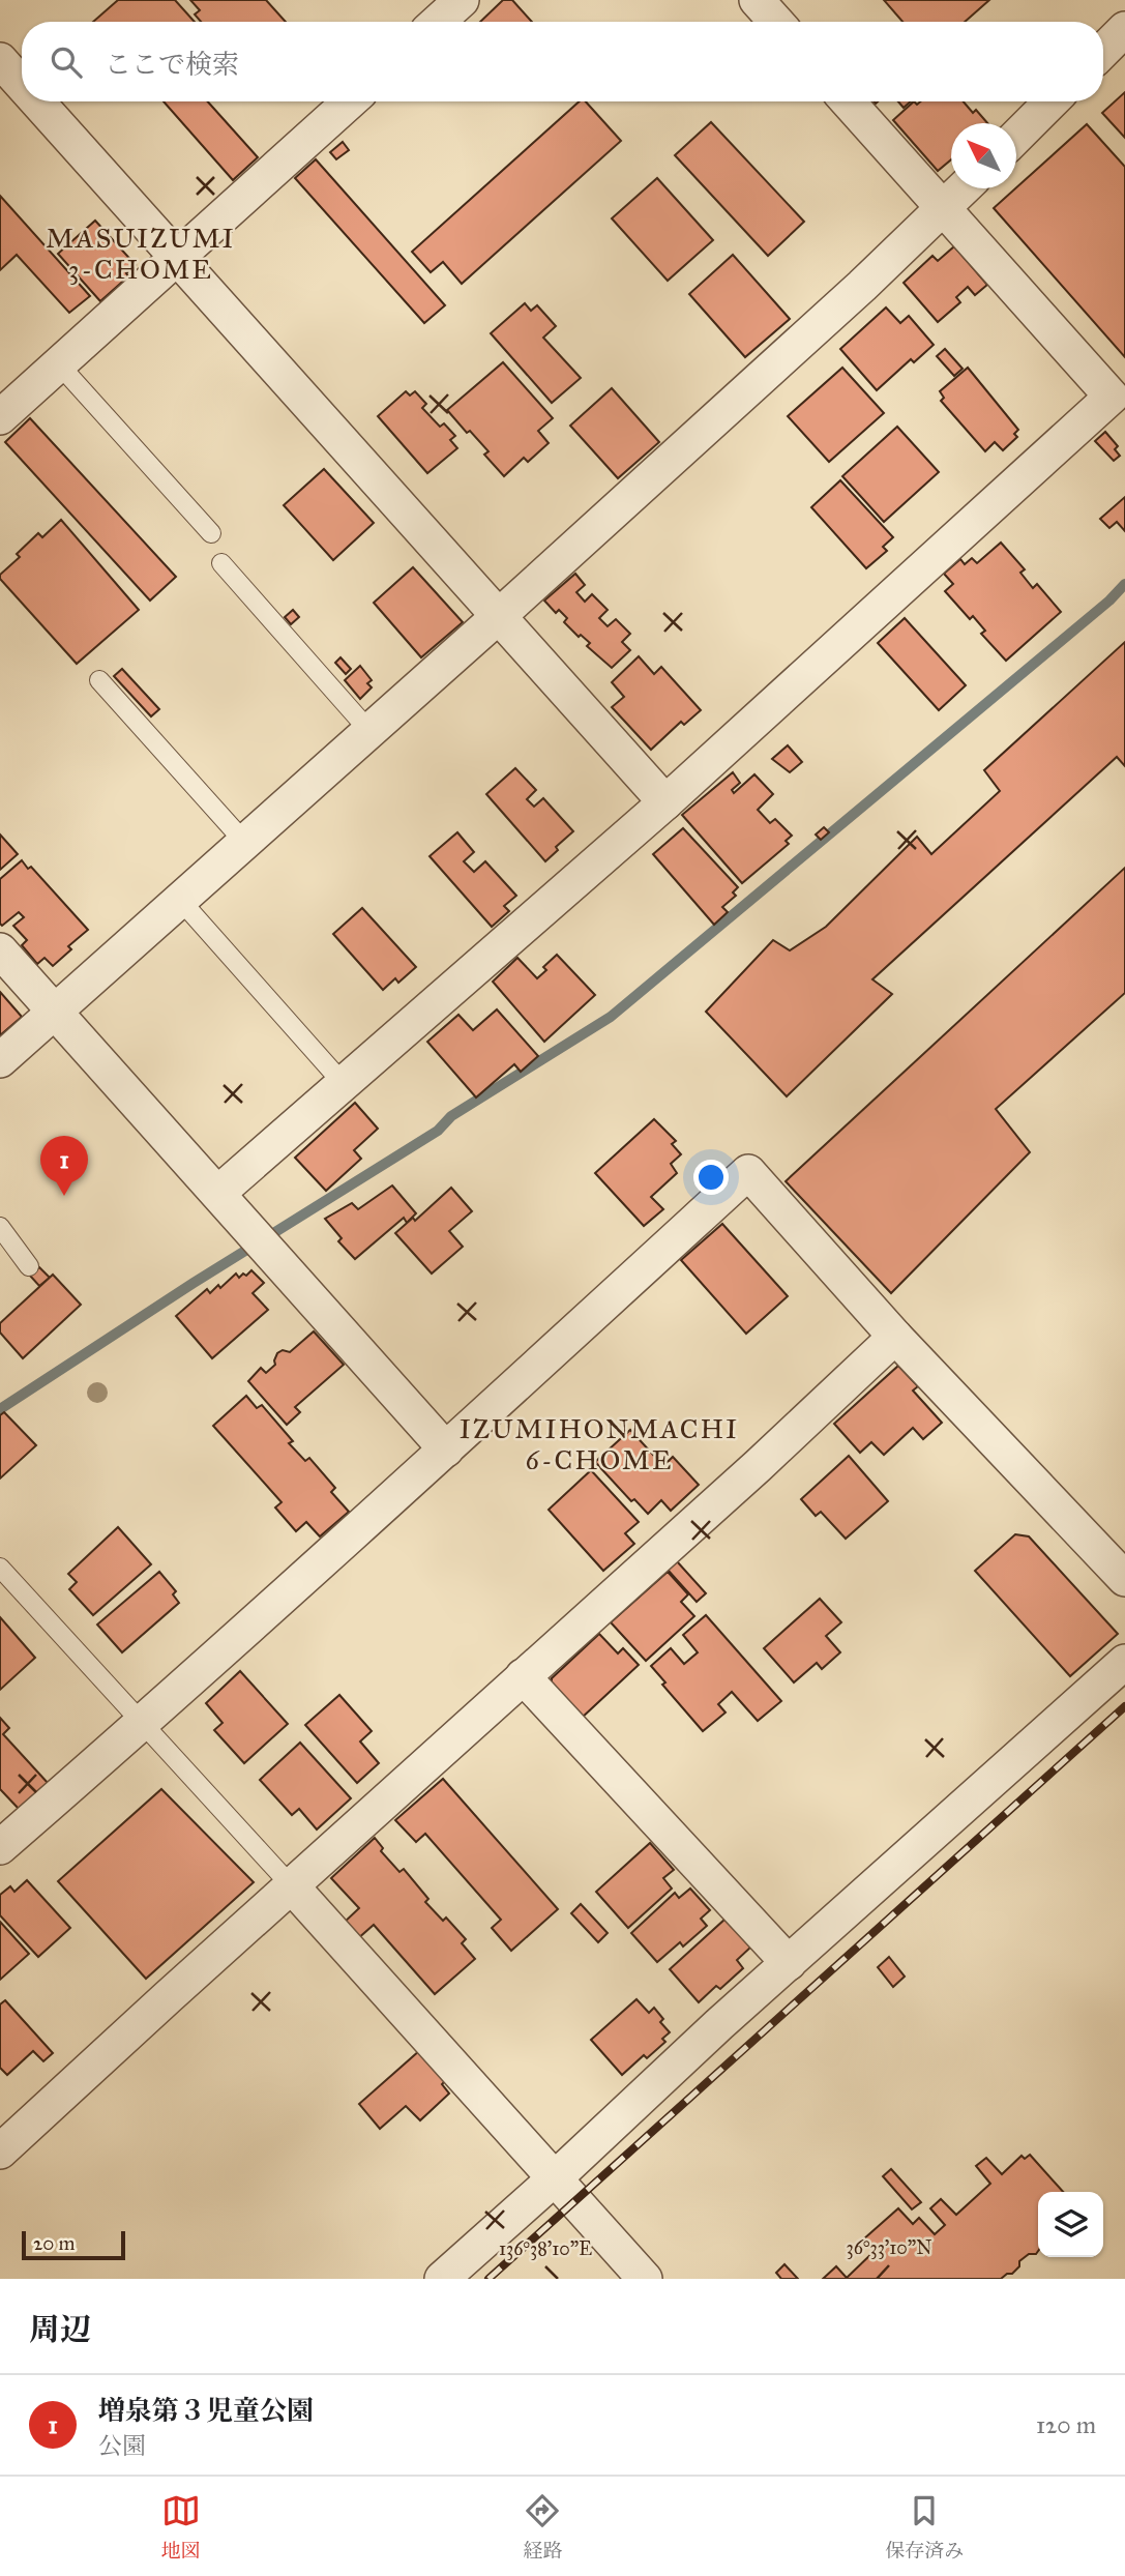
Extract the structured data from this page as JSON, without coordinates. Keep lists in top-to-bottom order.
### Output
{
  "districts": ["MASUIZUMI 3-CHOME", "IZUMIHONMACHI 6-CHOME"],
  "scale_bar": "20 m",
  "north": "top left",
  "page": {
    "search": "ここで検索",
    "pins": "1",
    "scale": "20 m",
    "heading": "周辺",
    "list": [
      {
        "mark": "1",
        "name": "増泉第３児童公園",
        "note": "公園",
        "value": "120 m"
      }
    ],
    "nav": ["地図", "経路", "保存済み"]
  },
  "coordinates": ["36°33'10\"N", "136°38'10\"E"]
}
